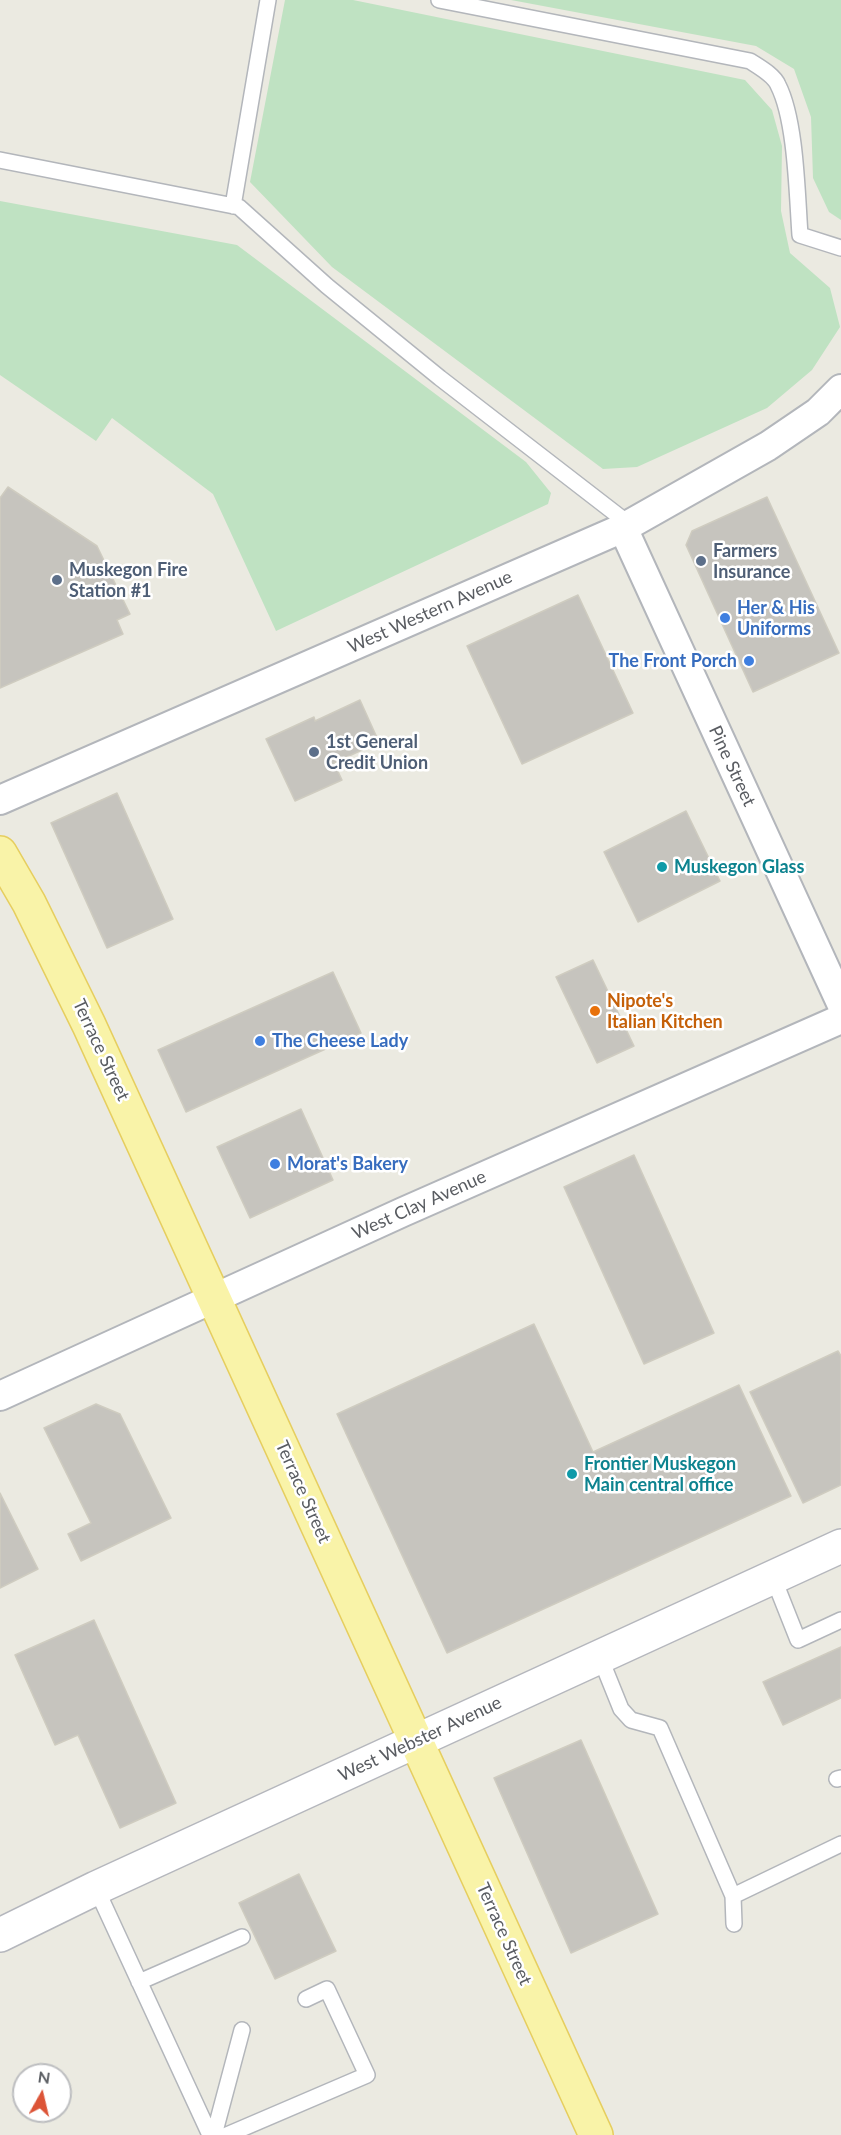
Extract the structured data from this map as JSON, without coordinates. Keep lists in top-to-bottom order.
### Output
{
  "streets": {
    "main road": ["Terrace Street", "West Webster Avenue"],
    "street": ["West Western Avenue", "Pine Street", "West Clay Avenue"]
  },
  "crossings": [
    ["West Western Avenue", "Pine Street"],
    ["Terrace Street", "West Clay Avenue"],
    ["Terrace Street", "West Webster Avenue"]
  ],
  "places": [
    "Farmers Insurance",
    "Muskegon Fire Station #1",
    "Her & His Uniforms",
    "The Front Porch",
    "1st General Credit Union",
    "Muskegon Glass",
    "Nipote's Italian Kitchen",
    "The Cheese Lady",
    "Morat's Bakery",
    "Frontier Muskegon Main central office"
  ],
  "north": "top"
}
